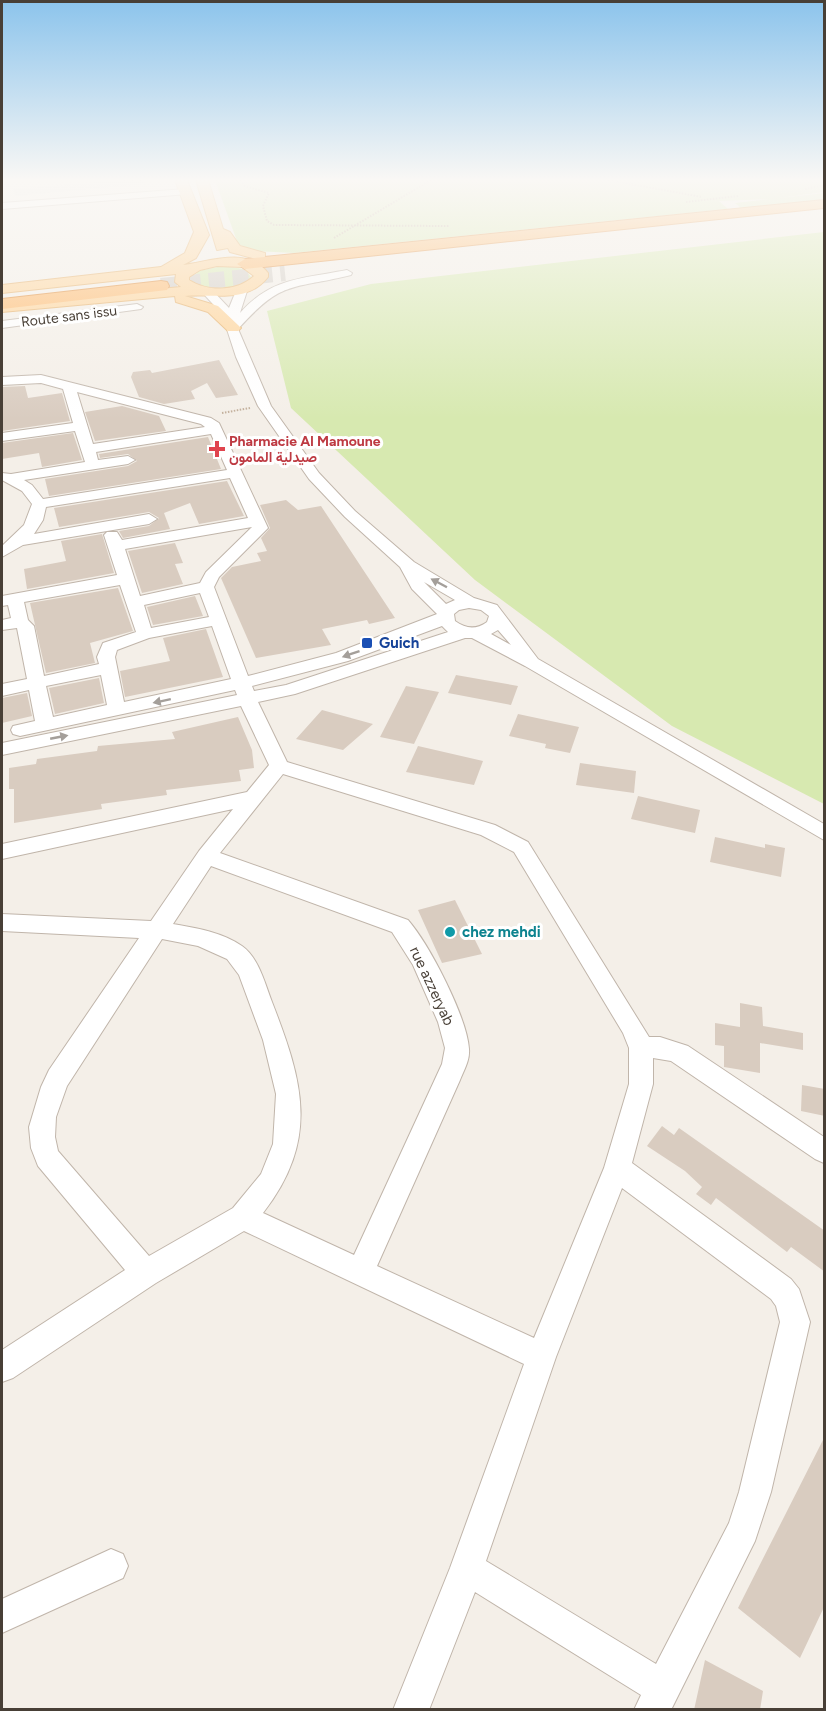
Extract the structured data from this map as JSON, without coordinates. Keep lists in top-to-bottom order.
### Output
{
  "streets": {
    "street": ["Route sans issu", "rue azzeryab"]
  },
  "places": {
    "health": ["Pharmacie Al Mamoune صيدلية المامون"],
    "transit": ["Guich"],
    "other": ["chez mehdi"]
  }
}
